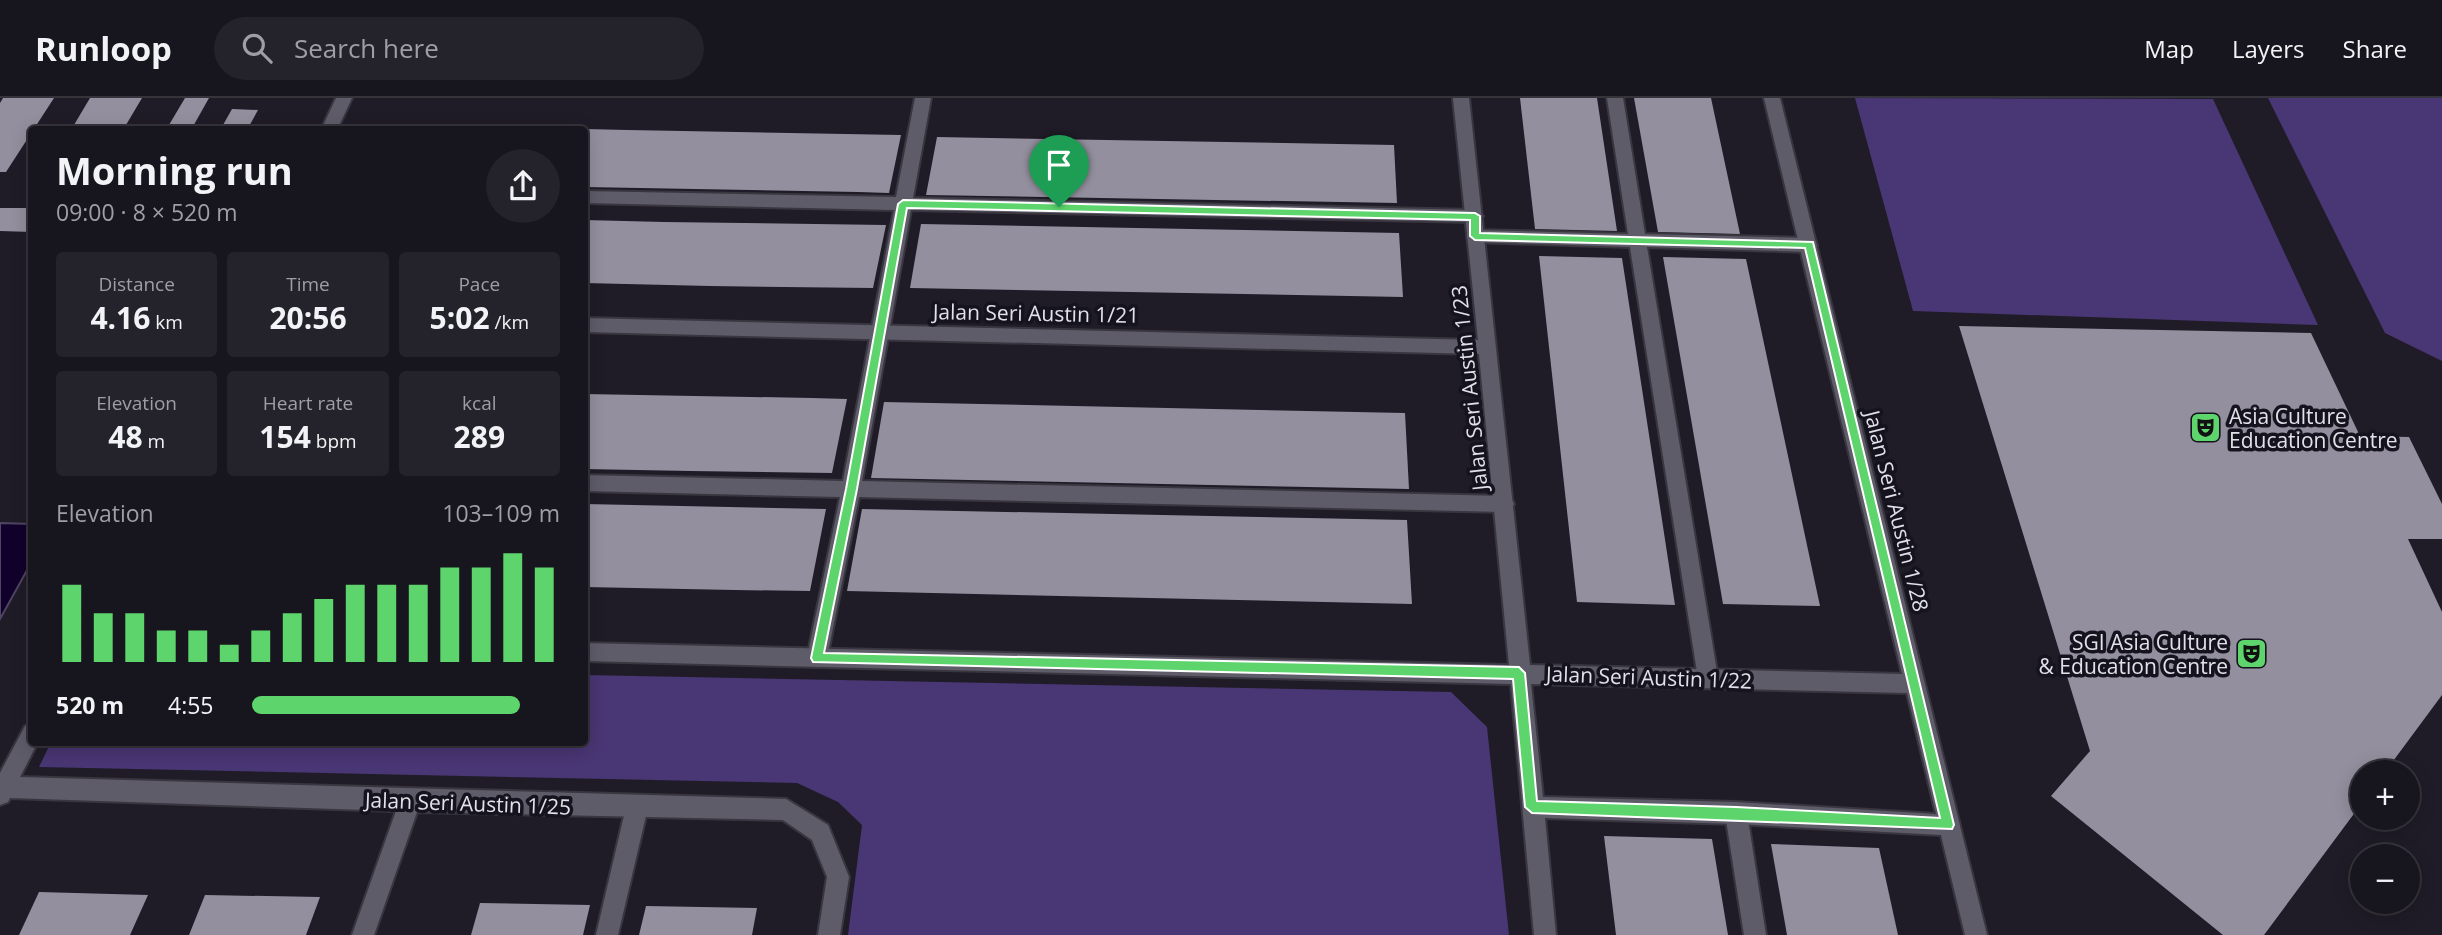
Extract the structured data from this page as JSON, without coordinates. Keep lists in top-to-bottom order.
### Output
{
  "streets": {
    "street": [
      "Jalan Seri Austin 1/21",
      "Jalan Seri Austin 1/23",
      "Jalan Seri Austin 1/28",
      "Jalan Seri Austin 1/22",
      "Jalan Seri Austin 1/25"
    ]
  },
  "crossings": [
    ["Jalan Seri Austin 1/21", "Jalan Seri Austin 1/23"],
    ["Jalan Seri Austin 1/23", "Jalan Seri Austin 1/22"],
    ["Jalan Seri Austin 1/28", "Jalan Seri Austin 1/22"]
  ],
  "places": {
    "theatre": ["Asia Culture Education Centre", "SGI Asia Culture & Education Centre"]
  },
  "page": {
    "header": "Runloop",
    "search": "Search here",
    "nav": ["Map", "Layers", "Share"],
    "heading": ["Morning run", "09:00 · 8 × 520 m"],
    "stats": [
      ["Distance", "4.16 km"],
      ["Time", "20:56"],
      ["Pace", "5:02 /km"],
      ["Elevation", "48 m"],
      ["Heart rate", "154 bpm"],
      ["kcal", "289"]
    ],
    "chart": ["Elevation", "103–109 m"],
    "list": [
      {
        "name": "520 m",
        "note": "4:55"
      }
    ],
    "map_buttons": ["+", "−"]
  }
}
